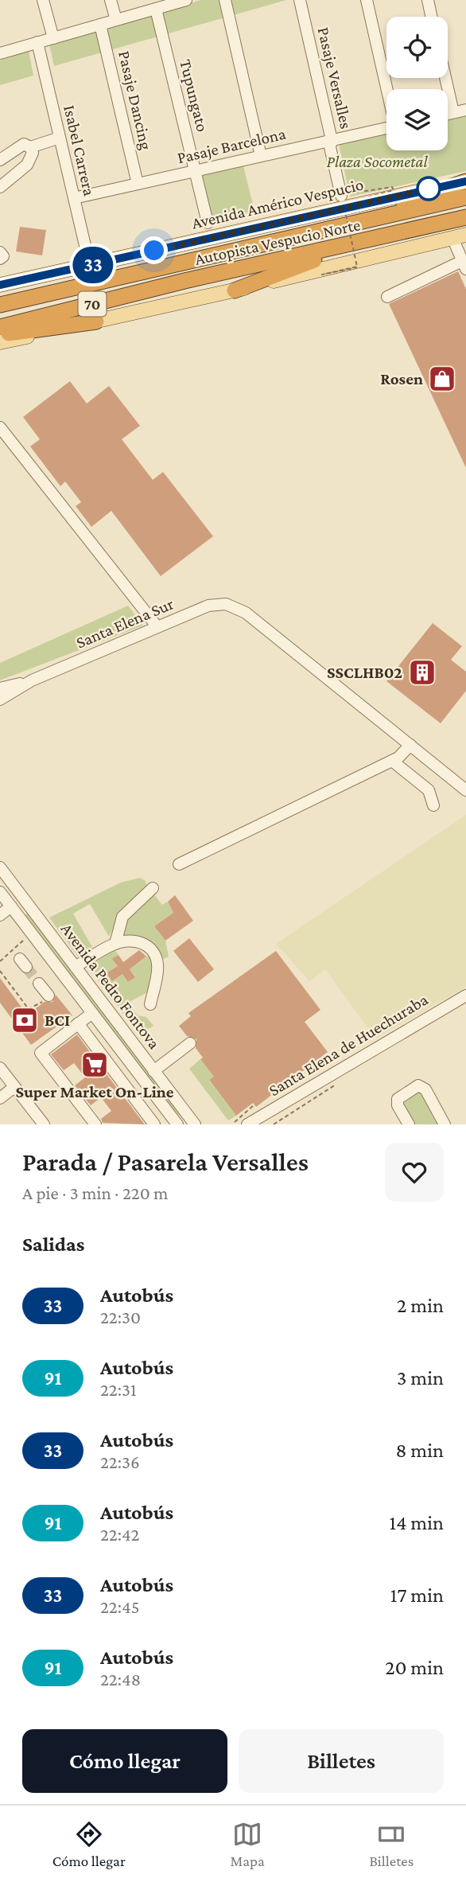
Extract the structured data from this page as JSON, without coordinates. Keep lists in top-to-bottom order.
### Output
{
  "streets": {
    "highway": ["Autopista Vespucio Norte", "70"],
    "main road": ["Avenida Américo Vespucio"],
    "street": [
      "Pasaje Versalles",
      "Tupungato",
      "Pasaje Dancing",
      "Pasaje Barcelona",
      "Isabel Carrera",
      "Santa Elena Sur",
      "Avenida Pedro Fontova",
      "Santa Elena de Huechuraba"
    ]
  },
  "crossings": [
    ["Pasaje Versalles", "Pasaje Barcelona"],
    ["Tupungato", "Pasaje Barcelona"],
    ["Pasaje Dancing", "Pasaje Barcelona"],
    ["Pasaje Barcelona", "Isabel Carrera"],
    ["Isabel Carrera", "Avenida Américo Vespucio"]
  ],
  "parks": ["Plaza Socometal"],
  "places": {
    "shop": ["Rosen"],
    "building": ["SSCLHB02"],
    "bank": ["BCI"],
    "supermarket": ["Super Market On-Line"]
  },
  "lines": ["bus line 33"],
  "page": {
    "on_map": "33",
    "heading": [
      ["Parada / Pasarela Versalles", "A pie · 3 min · 220 m"],
      "Salidas"
    ],
    "list": [
      {
        "mark": "33",
        "name": "Autobús",
        "note": "22:30",
        "value": "2 min"
      },
      {
        "mark": "91",
        "name": "Autobús",
        "note": "22:31",
        "value": "3 min"
      },
      {
        "mark": "33",
        "name": "Autobús",
        "note": "22:36",
        "value": "8 min"
      },
      {
        "mark": "91",
        "name": "Autobús",
        "note": "22:42",
        "value": "14 min"
      },
      {
        "mark": "33",
        "name": "Autobús",
        "note": "22:45",
        "value": "17 min"
      },
      {
        "mark": "91",
        "name": "Autobús",
        "note": "22:48",
        "value": "20 min"
      }
    ],
    "buttons": ["Cómo llegar", "Billetes"],
    "tabs": ["Cómo llegar", "Mapa", "Billetes"]
  }
}
